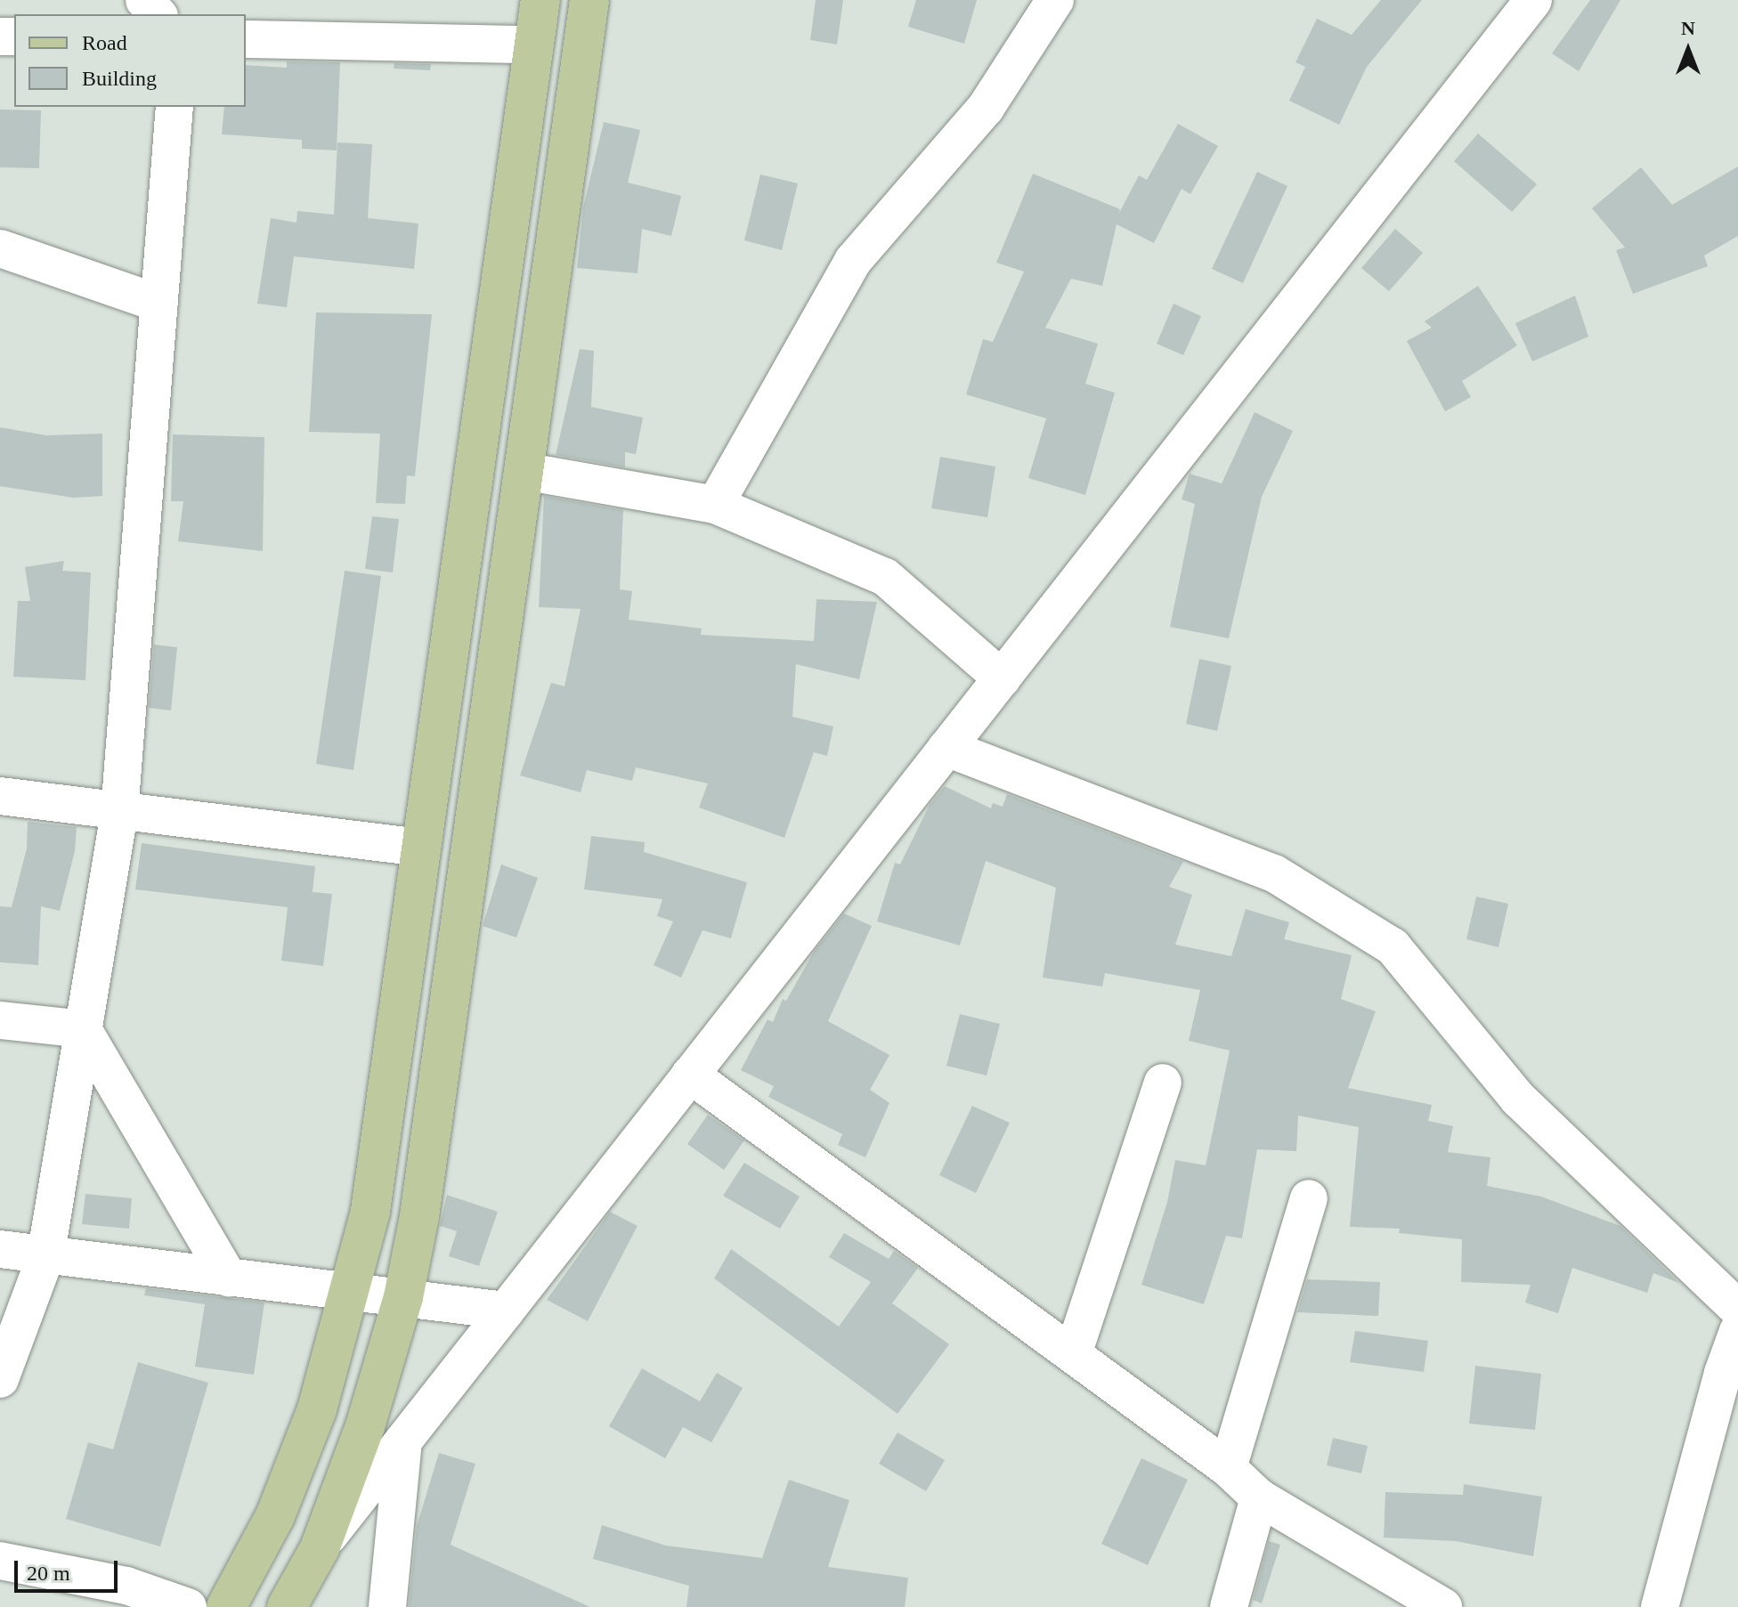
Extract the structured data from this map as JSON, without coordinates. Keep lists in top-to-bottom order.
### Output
{
  "legend": ["Road", "Building"],
  "scale_bar": "20 m",
  "north": "top"
}
